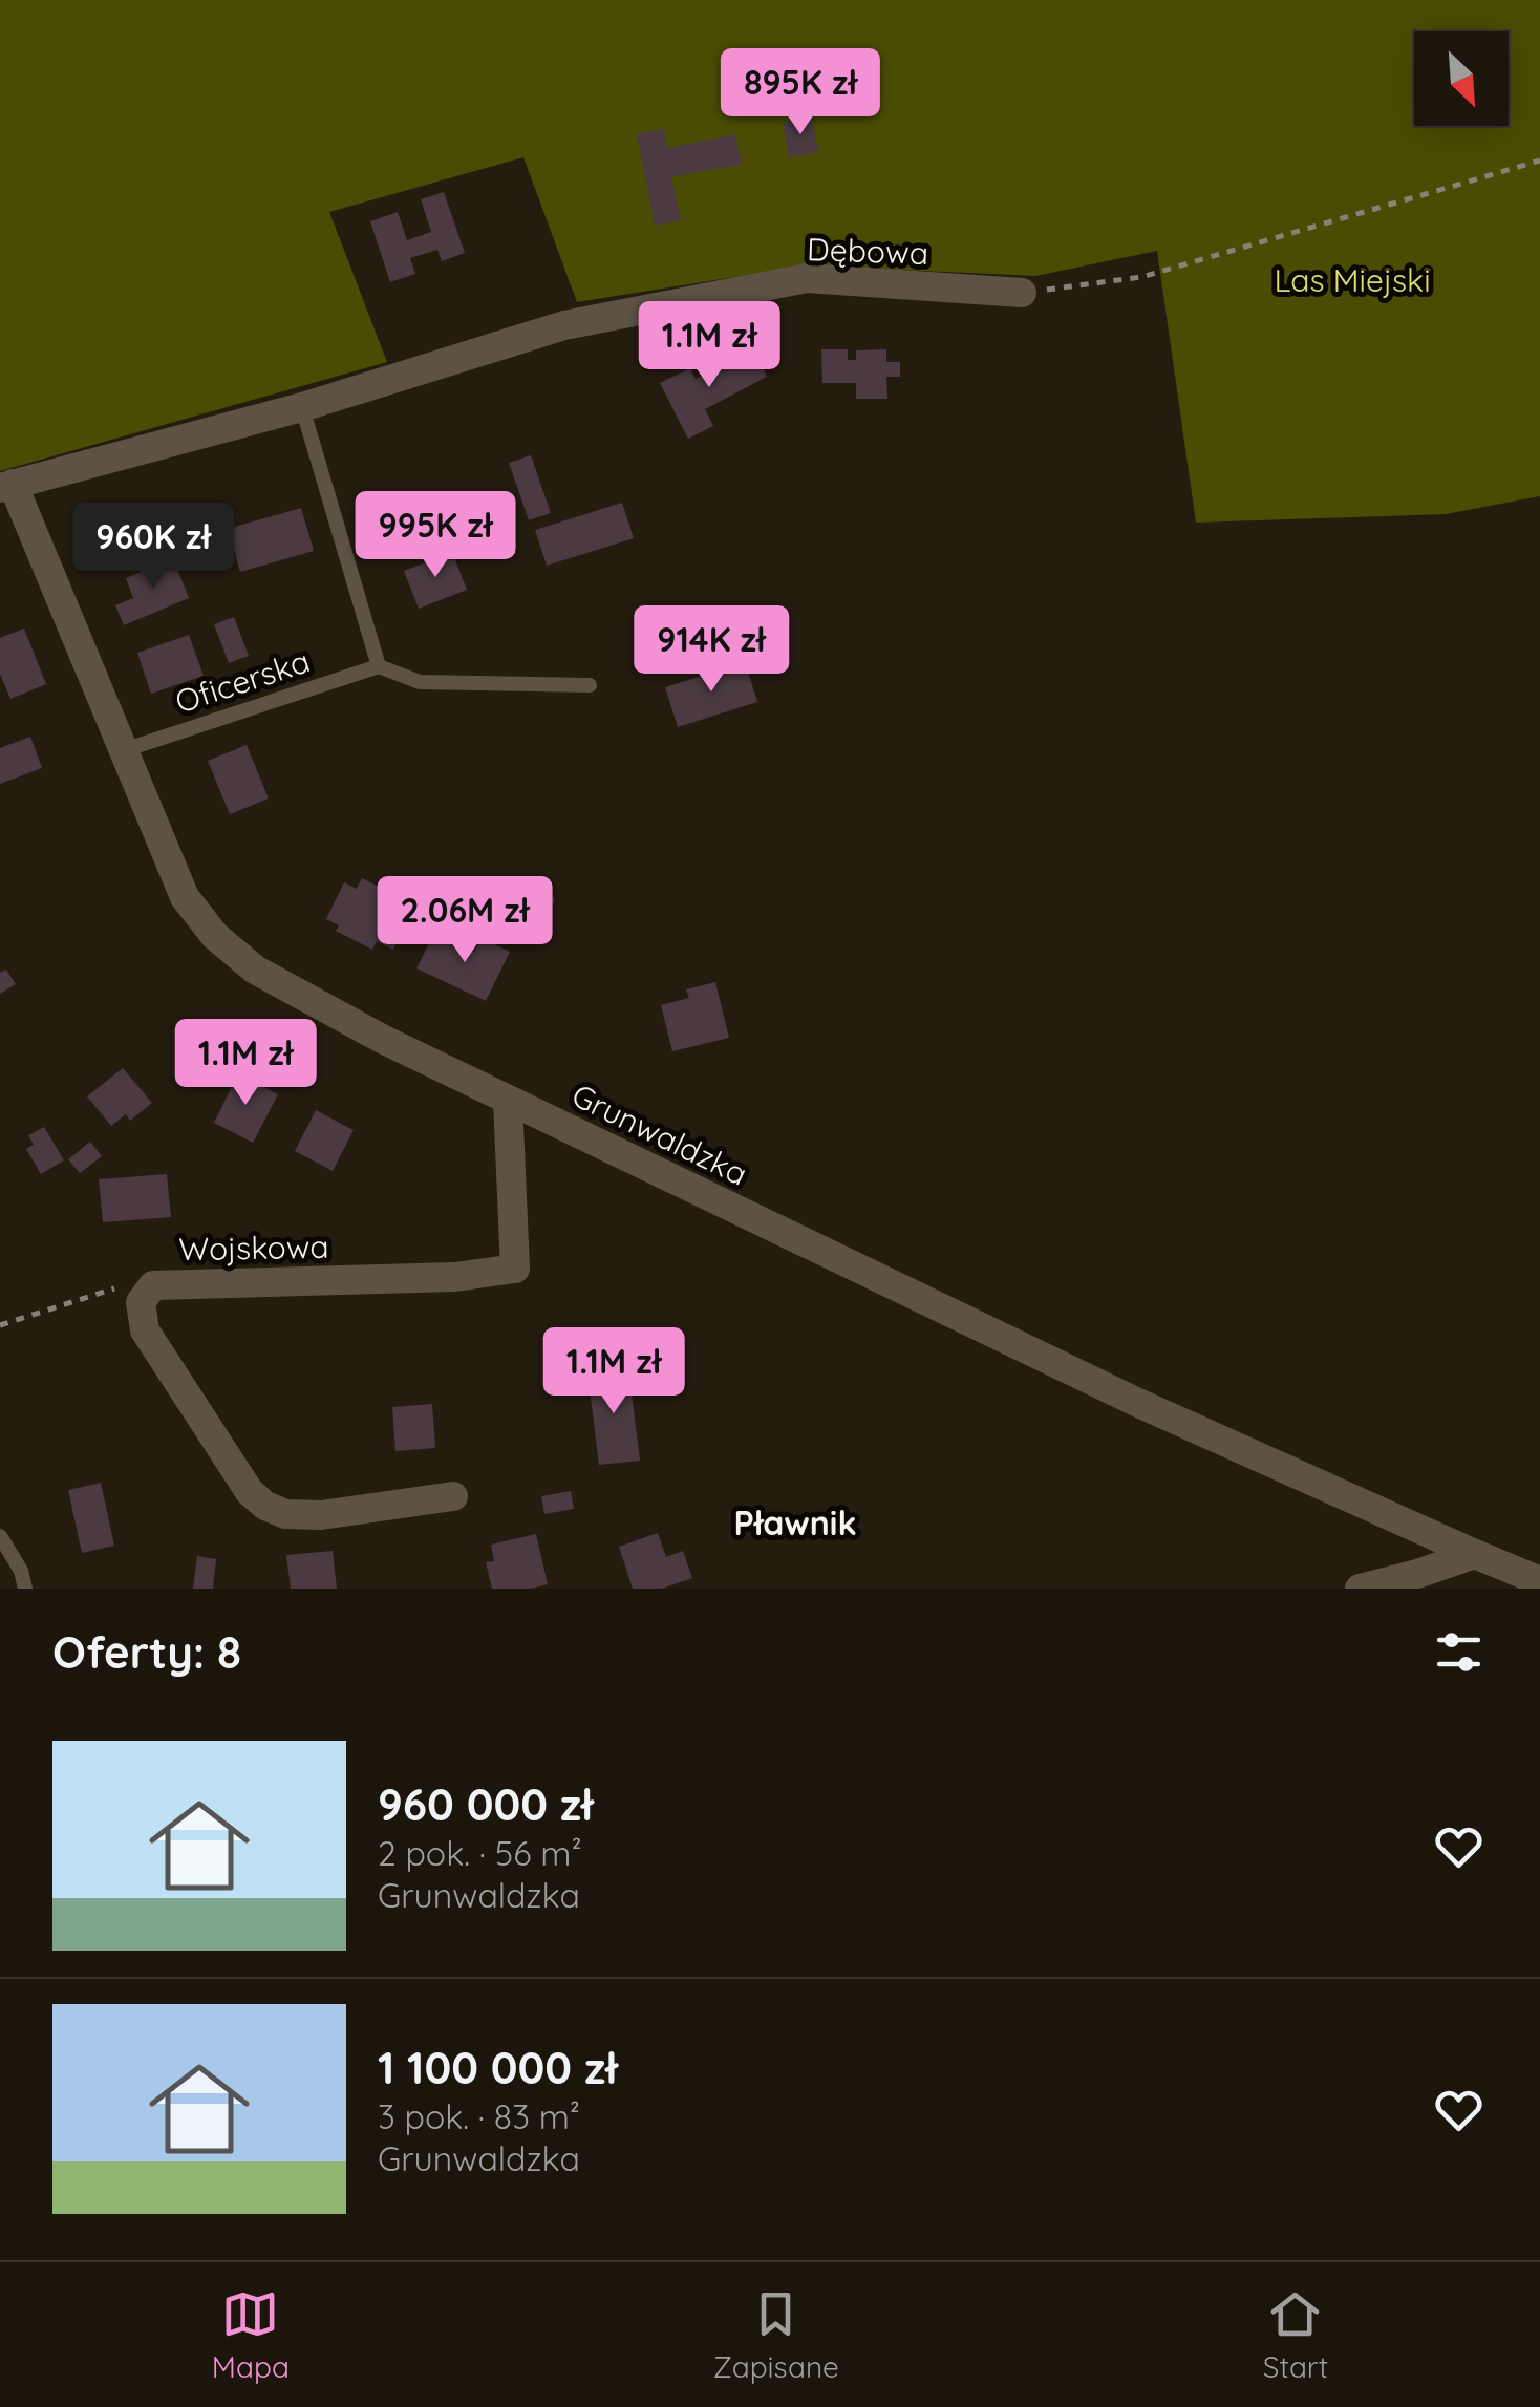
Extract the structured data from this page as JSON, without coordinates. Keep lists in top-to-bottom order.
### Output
{
  "streets": {
    "street": ["Dębowa", "Grunwaldzka", "Wojskowa"],
    "lane": ["Oficerska"]
  },
  "crossings": [
    ["Dębowa", "Grunwaldzka"],
    ["Oficerska", "Grunwaldzka"],
    ["Grunwaldzka", "Wojskowa"]
  ],
  "districts": ["Pławnik"],
  "parks": ["Las Miejski"],
  "north": "bottom right",
  "page": {
    "price": [
      "895K zł",
      "1.1M zł",
      "995K zł",
      "960K zł",
      "914K zł",
      "2.06M zł",
      "1.1M zł",
      "1.1M zł"
    ],
    "heading": "Oferty: 8",
    "list": [
      {
        "name": "960 000 zł",
        "note": "2 pok. · 56 m² · Grunwaldzka"
      },
      {
        "name": "1 100 000 zł",
        "note": "3 pok. · 83 m² · Grunwaldzka"
      }
    ],
    "tabs": ["Mapa", "Zapisane", "Start"]
  }
}
